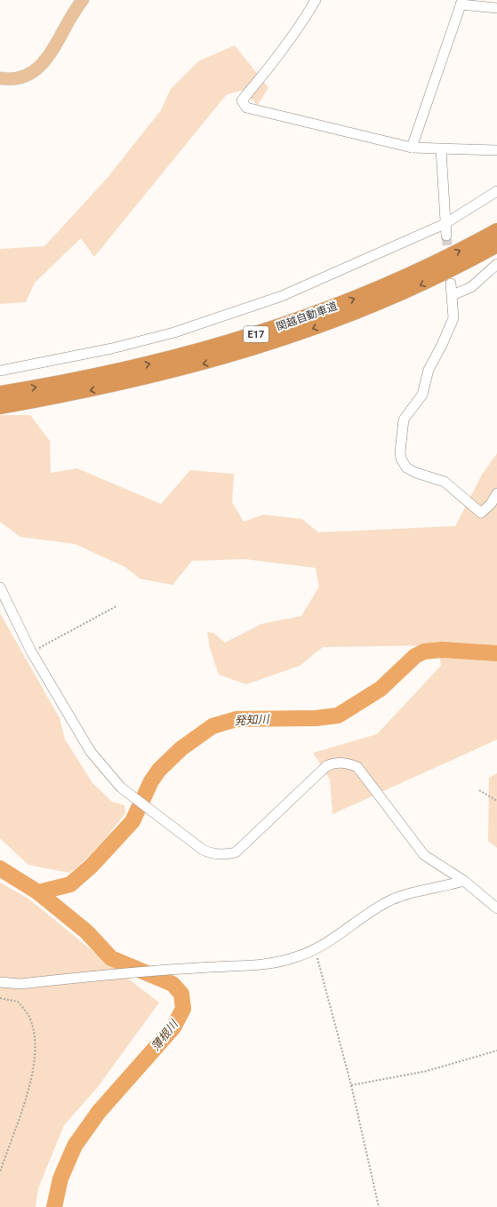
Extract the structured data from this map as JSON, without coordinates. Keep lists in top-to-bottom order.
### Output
{
  "streets": {
    "highway": ["関越自動車道", "E17"]
  },
  "water": ["発知川", "薄根川"]
}
